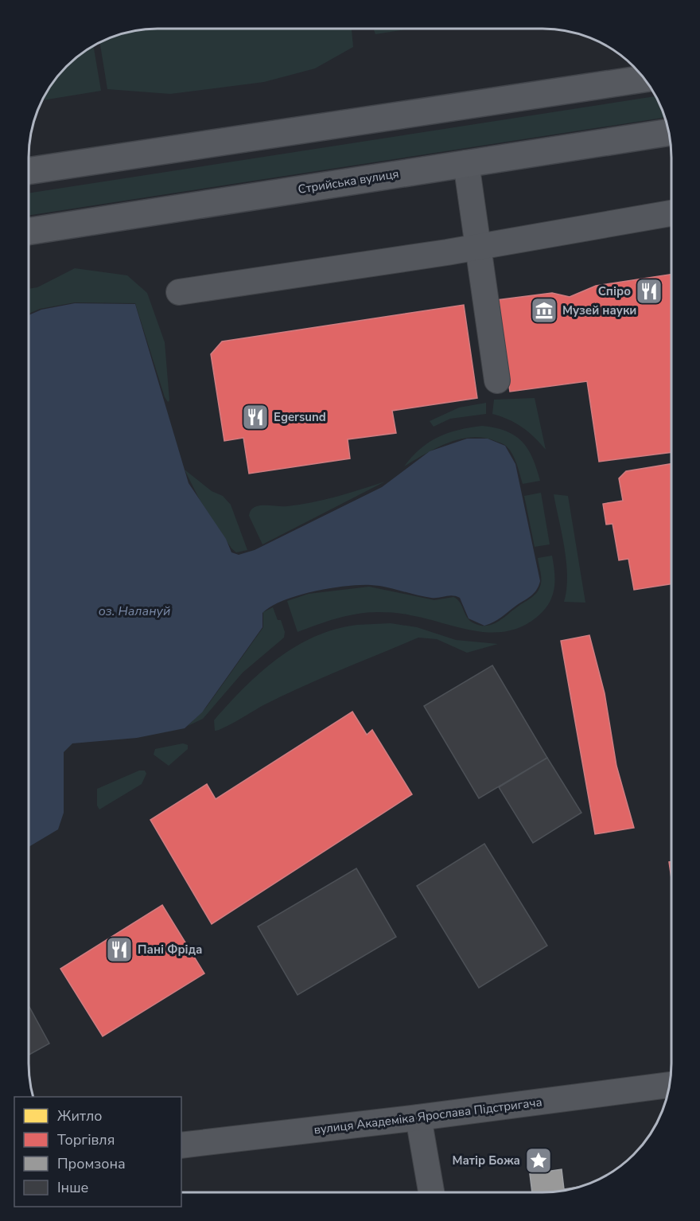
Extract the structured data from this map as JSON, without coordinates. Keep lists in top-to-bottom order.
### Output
{
  "streets": {
    "main road": ["Стрийська вулиця"],
    "street": ["вулиця Академіка Ярослава Підстригача"]
  },
  "water": ["оз. Налануй"],
  "places": {
    "restaurant": ["Спіро", "Egersund", "Пані Фріда"],
    "museum": ["Музей науки"],
    "place": ["Матір Божа"]
  },
  "legend": [
    "Житло",
    "Торгівля",
    "Промзона",
    "Інше"
  ]
}
